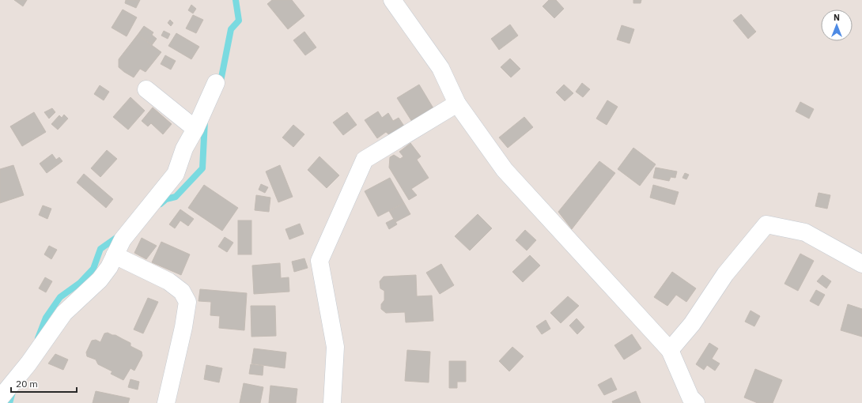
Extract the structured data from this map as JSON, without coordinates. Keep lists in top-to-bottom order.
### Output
{
  "scale_bar": "20 m",
  "north": "top"
}
